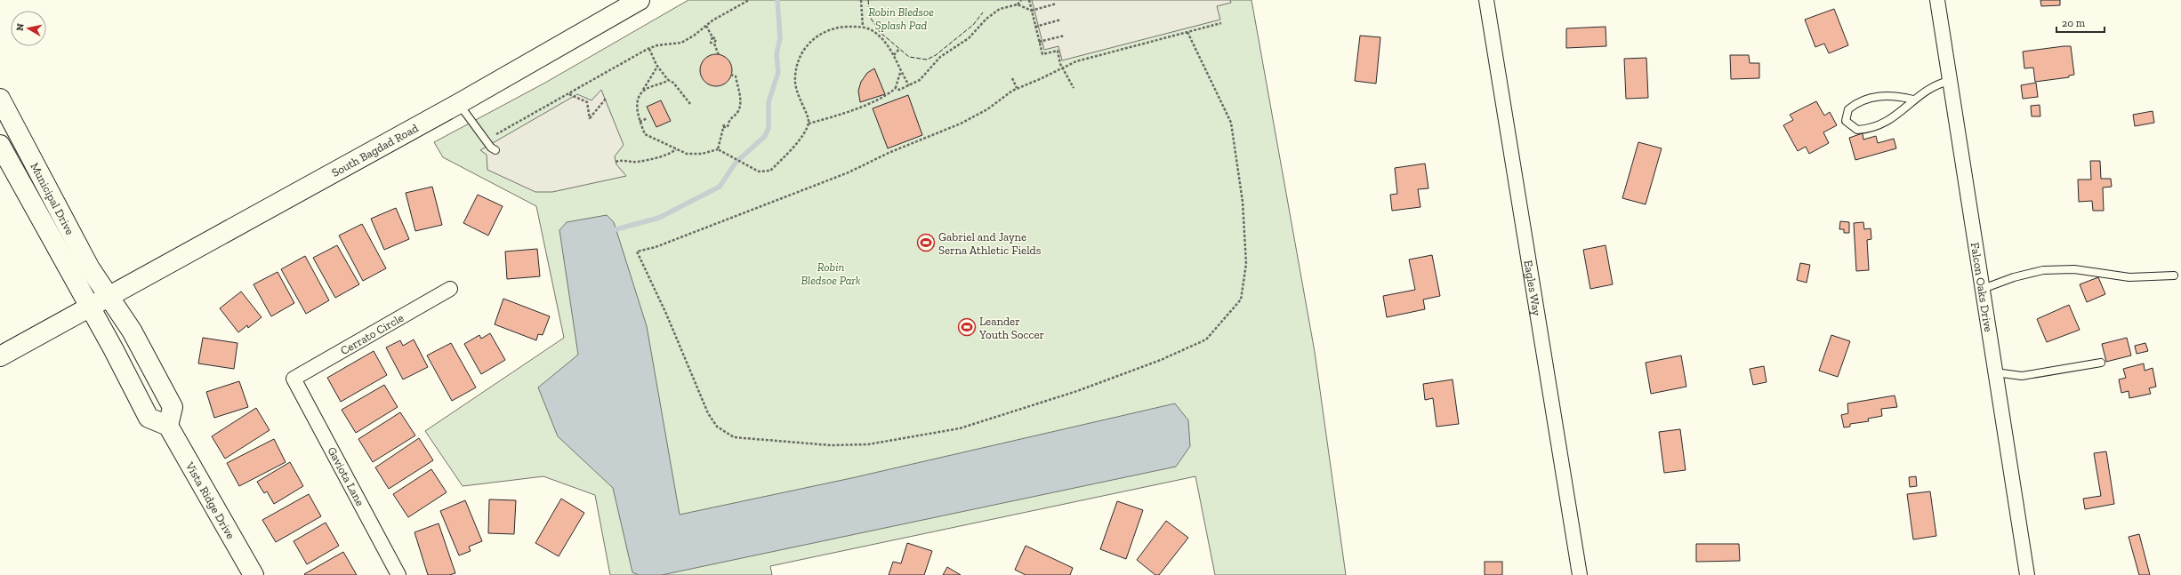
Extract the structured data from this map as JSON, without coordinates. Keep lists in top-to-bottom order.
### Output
{
  "streets": {
    "street": [
      "South Bagdad Road",
      "Municipal Drive",
      "Eagles Way",
      "Falcon Oaks Drive",
      "Cerrato Circle",
      "Gaviota Lane",
      "Vista Ridge Drive"
    ]
  },
  "crossings": [
    ["South Bagdad Road", "Municipal Drive"],
    ["Cerrato Circle", "Gaviota Lane"]
  ],
  "parks": ["Robin Bledsoe Splash Pad", "Robin Bledsoe Park"],
  "places": {
    "sports": ["Gabriel and Jayne Serna Athletic Fields", "Leander Youth Soccer"]
  },
  "scale_bar": "20 m",
  "north": "left"
}
